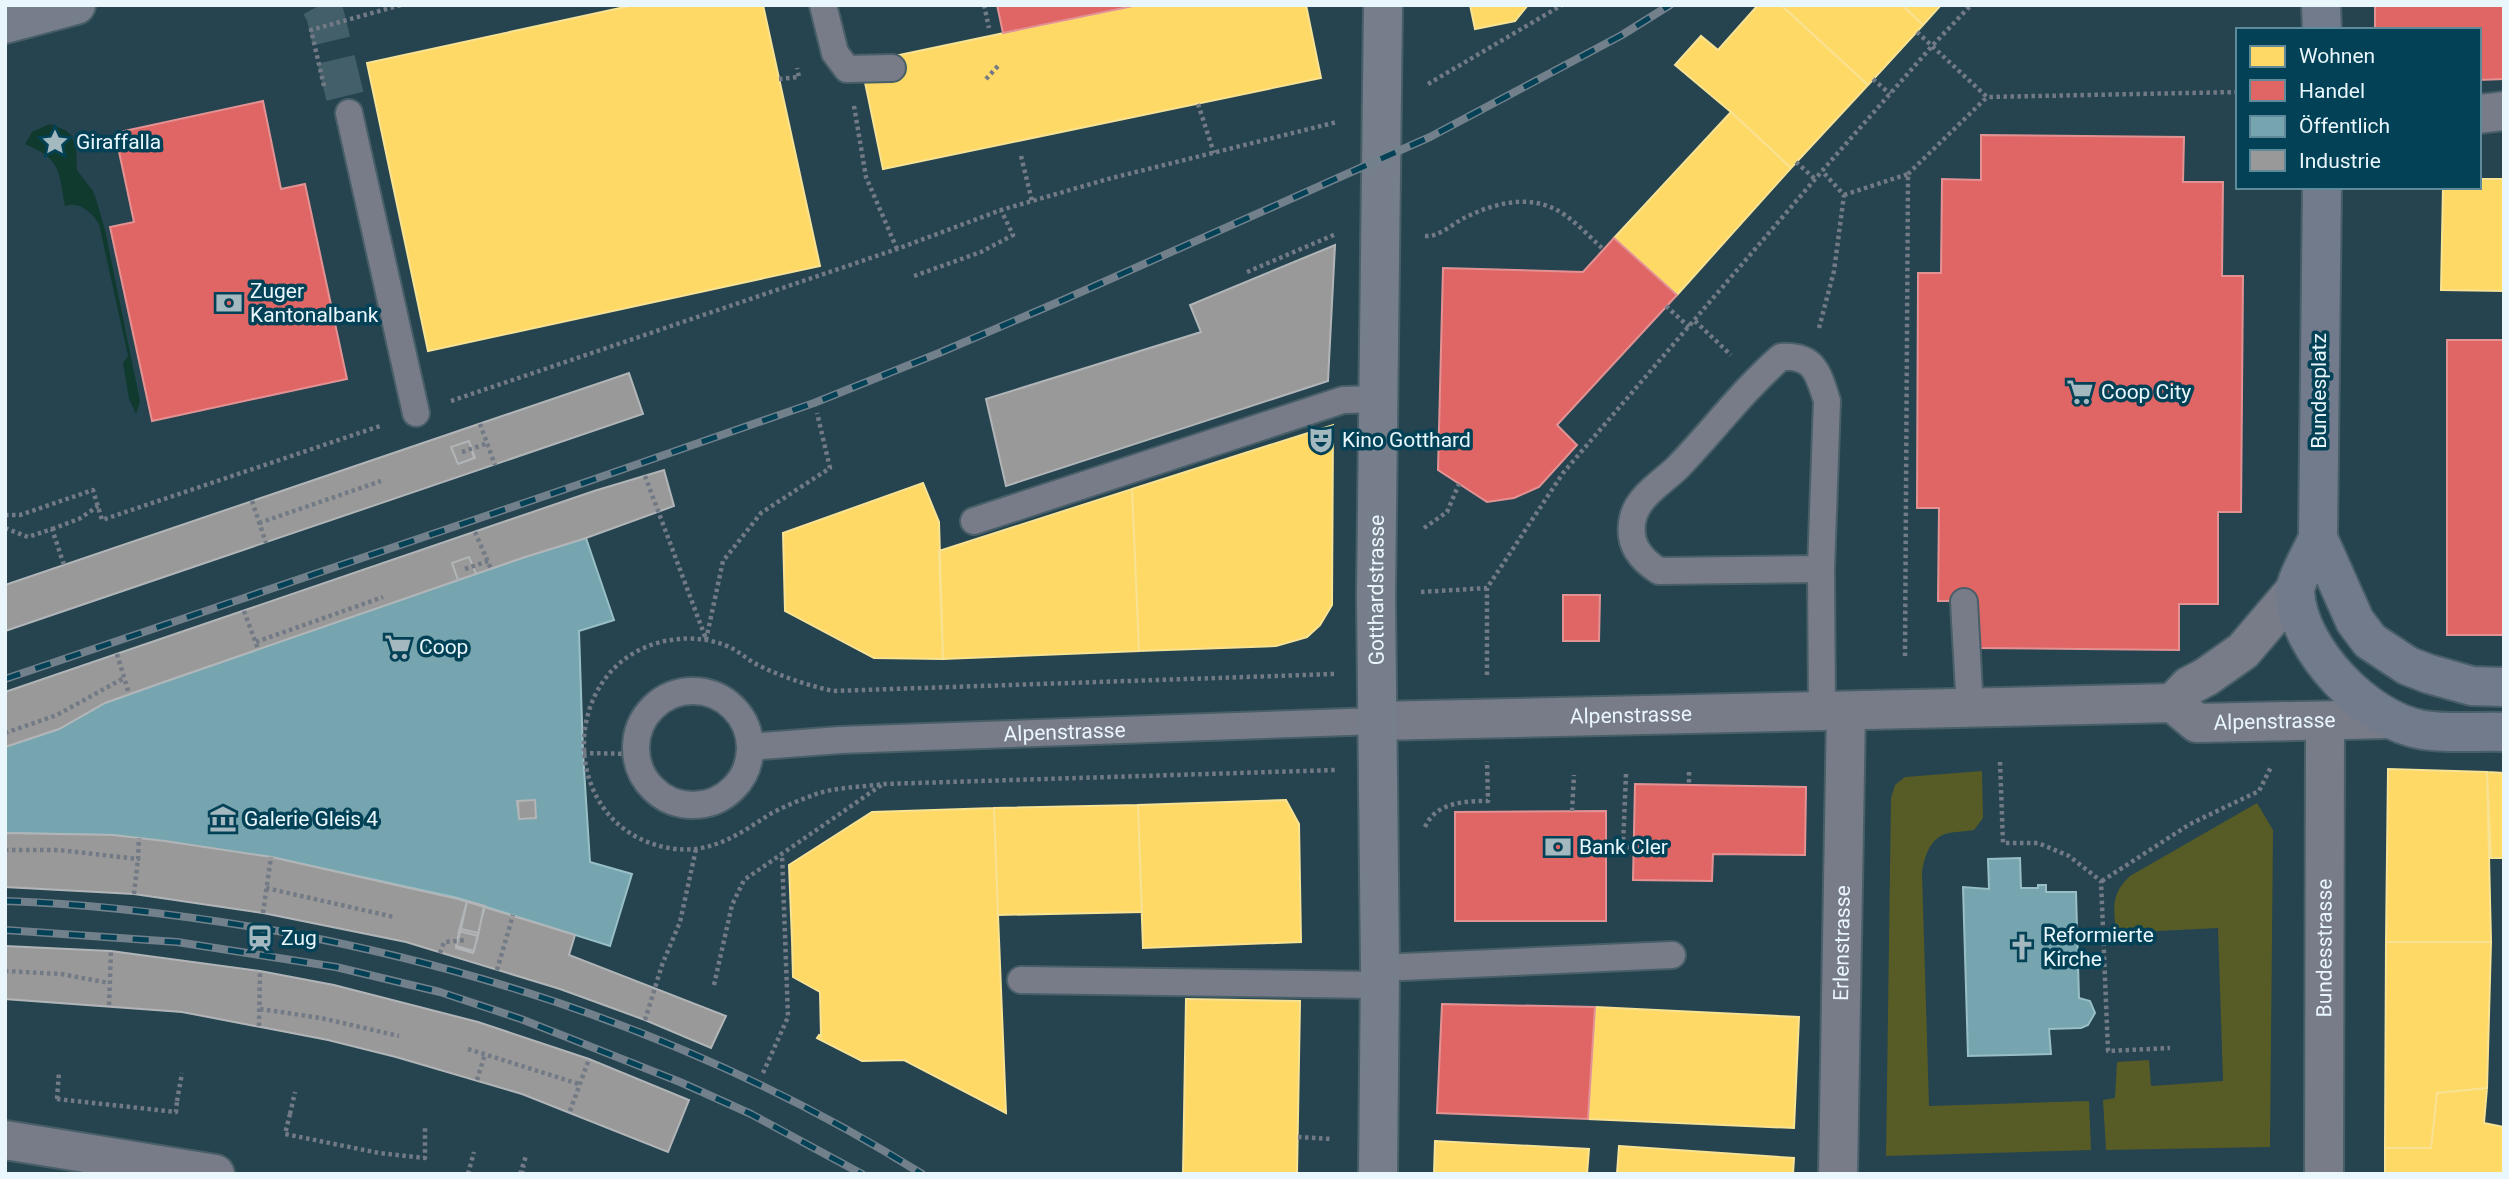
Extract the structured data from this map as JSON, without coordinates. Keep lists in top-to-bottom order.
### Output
{
  "streets": {
    "main road": ["Bundesplatz", "Alpenstrasse"],
    "street": ["Gotthardstrasse", "Erlenstrasse", "Bundesstrasse"]
  },
  "crossings": [
    ["Bundesplatz", "Alpenstrasse"],
    ["Gotthardstrasse", "Alpenstrasse"],
    ["Alpenstrasse", "Erlenstrasse"],
    ["Alpenstrasse", "Bundesstrasse"]
  ],
  "places": {
    "place": ["Giraffalla"],
    "bank": ["Zuger Kantonalbank", "Bank Cler"],
    "supermarket": ["Coop City", "Coop"],
    "theatre": ["Kino Gotthard"],
    "museum": ["Galerie Gleis 4"],
    "station": ["Zug"],
    "church": ["Reformierte Kirche"]
  },
  "legend": [
    "Wohnen",
    "Handel",
    "Öffentlich",
    "Industrie"
  ]
}
